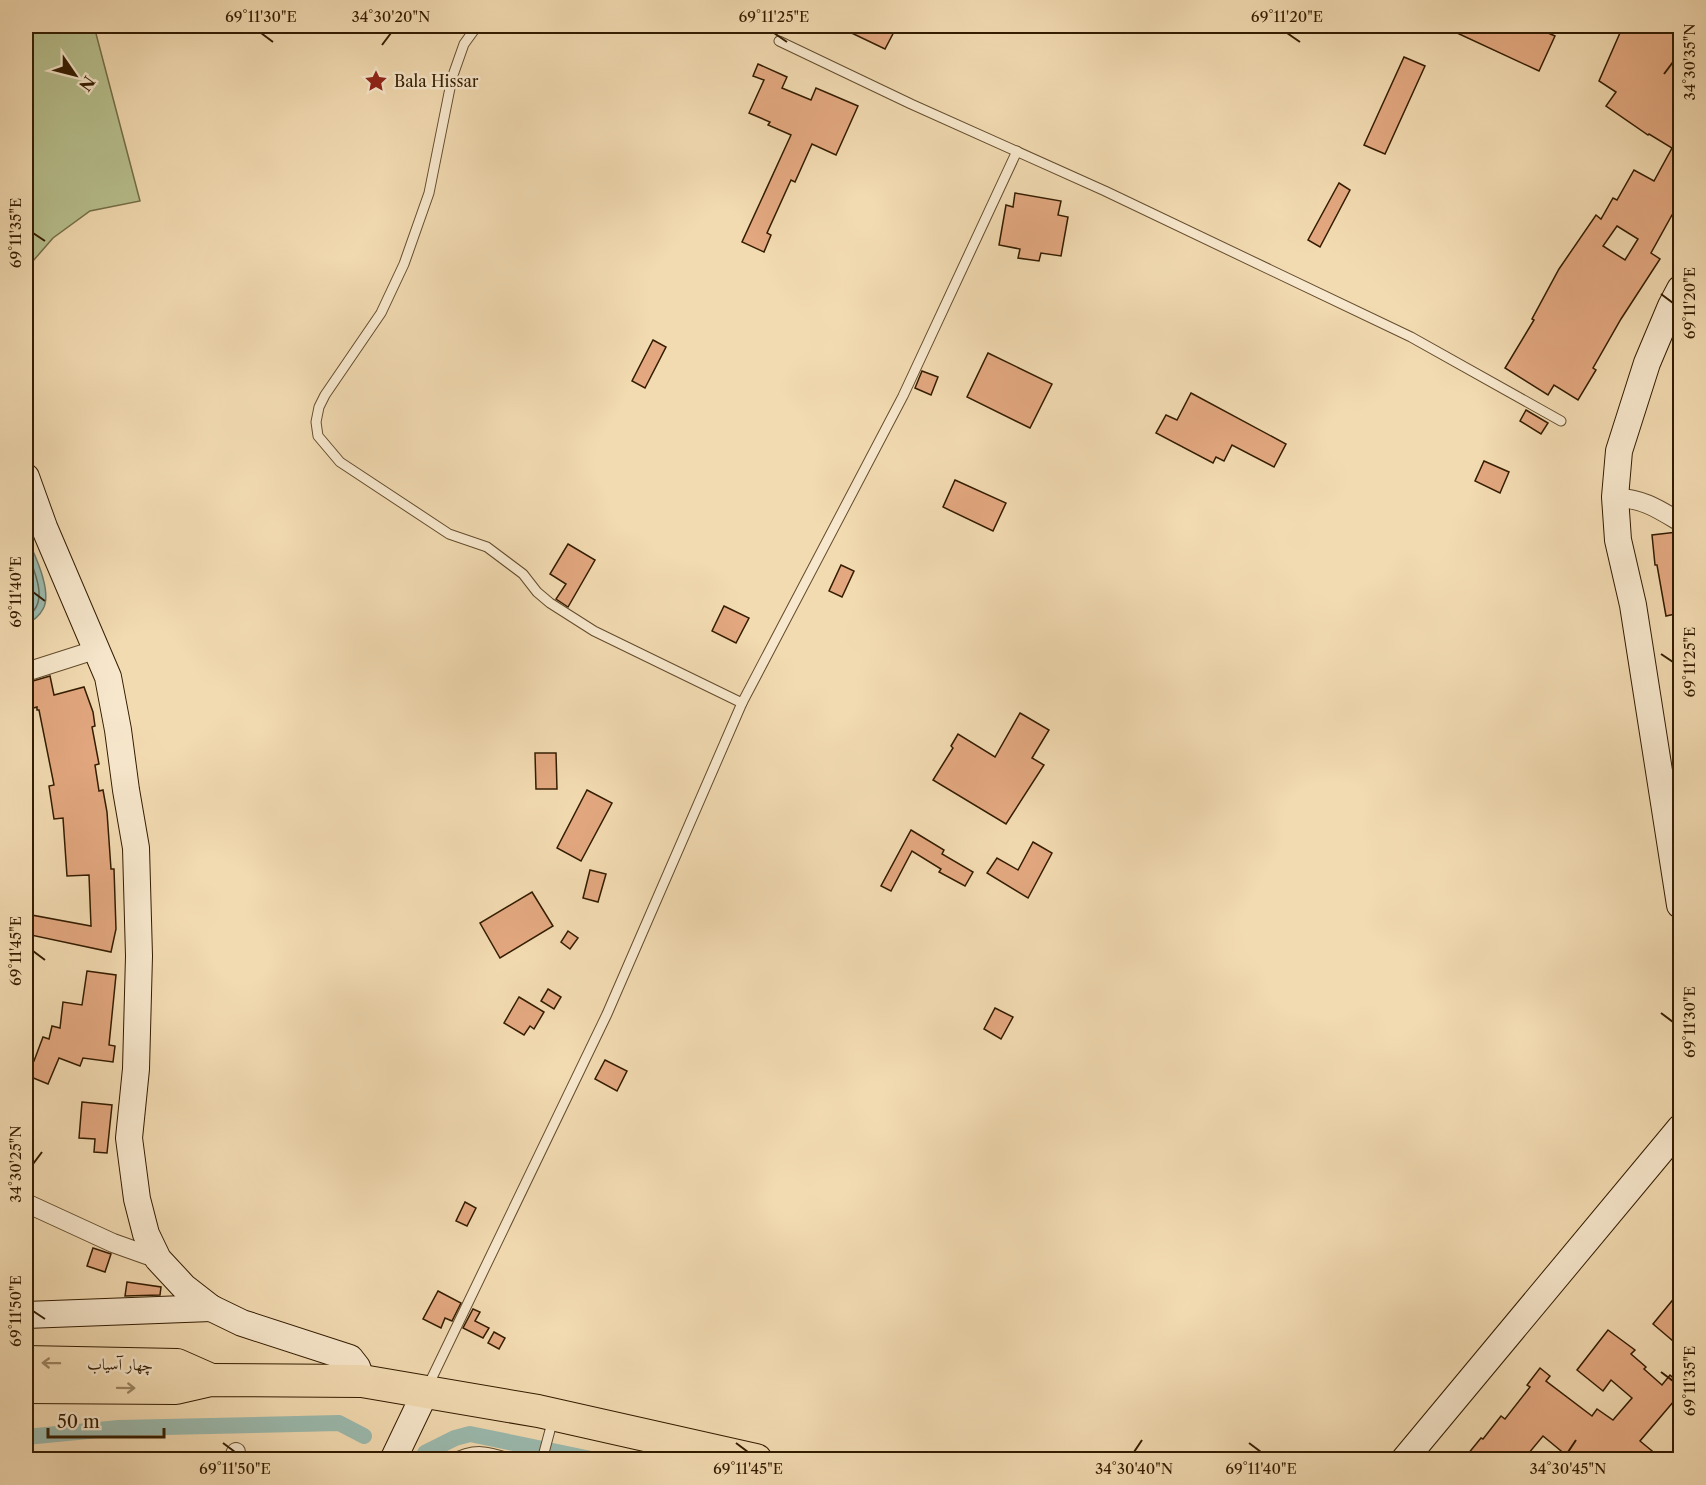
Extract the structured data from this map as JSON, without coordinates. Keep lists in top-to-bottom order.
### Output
{
  "streets": {
    "highway": ["چهار آسیاب"]
  },
  "places": {
    "place": ["Bala Hissar"]
  },
  "scale_bar": "50 m",
  "north": "bottom right",
  "coordinates": [
    "69°11'30\"E",
    "34°30'20\"N",
    "69°11'25\"E",
    "69°11'20\"E",
    "34°30'35\"N",
    "69°11'35\"E",
    "69°11'40\"E",
    "69°11'45\"E",
    "34°30'25\"N",
    "69°11'50\"E",
    "34°30'40\"N",
    "34°30'45\"N"
  ]
}
